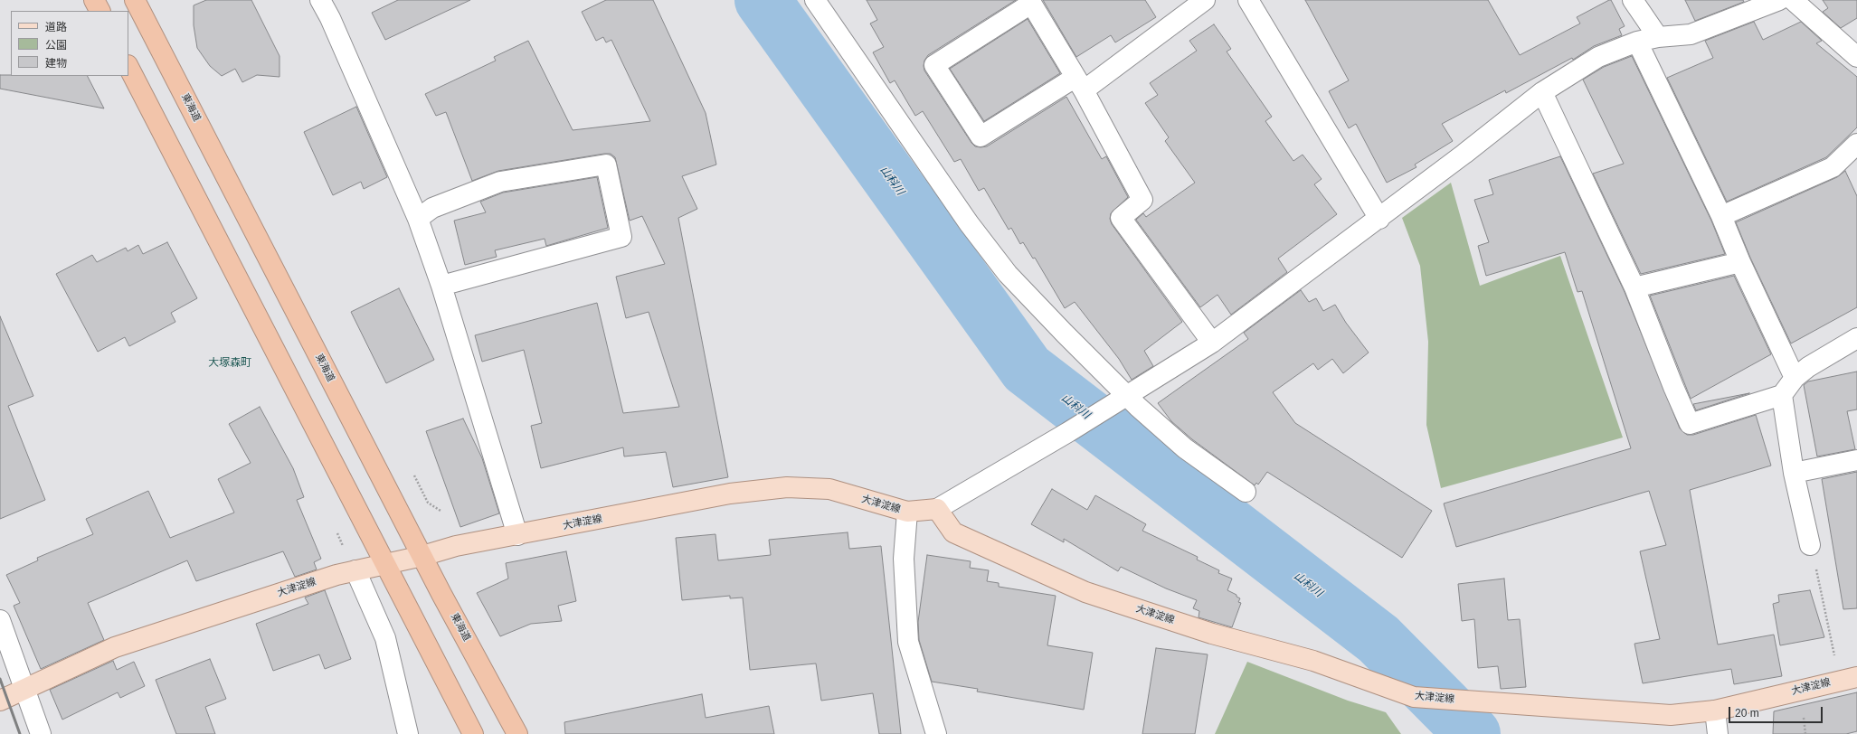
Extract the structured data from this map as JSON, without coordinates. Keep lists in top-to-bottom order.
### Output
{
  "streets": {
    "highway": ["東海道"],
    "main road": ["大津淀線"]
  },
  "crossings": [
    ["東海道", "大津淀線"]
  ],
  "districts": ["大塚森町"],
  "water": ["山科川"],
  "legend": ["道路", "公園", "建物"],
  "scale_bar": "20 m"
}
